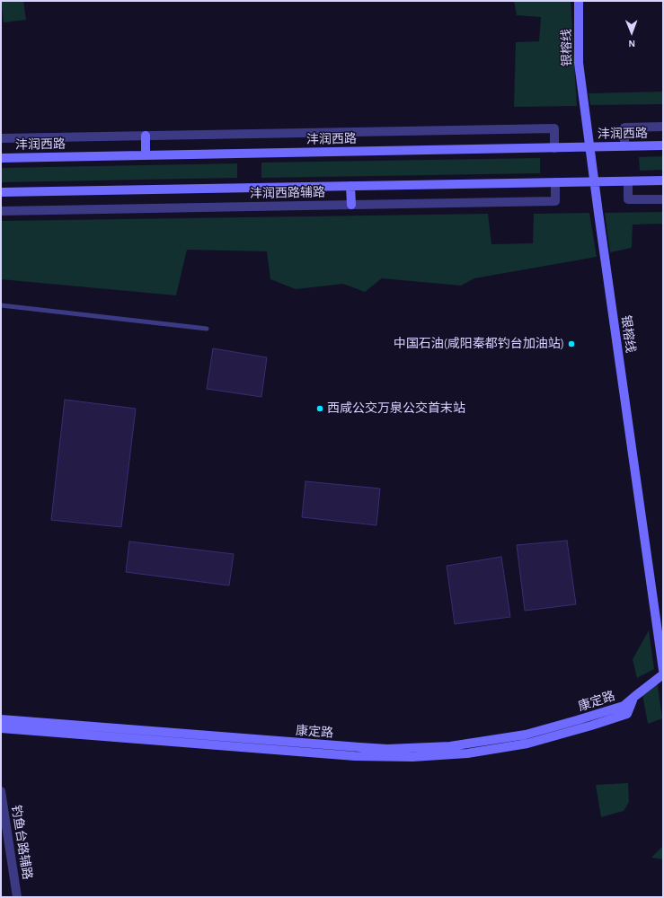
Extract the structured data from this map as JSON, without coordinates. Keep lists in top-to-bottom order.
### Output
{
  "streets": {
    "main road": ["银榕线", "沣润西路", "康定路"],
    "street": ["沣润西路辅路", "钓鱼台路辅路"]
  },
  "crossings": [
    ["银榕线", "沣润西路"]
  ],
  "places": ["中国石油(咸阳秦都钓台加油站)", "西咸公交万泉公交首末站"],
  "north": "bottom"
}
